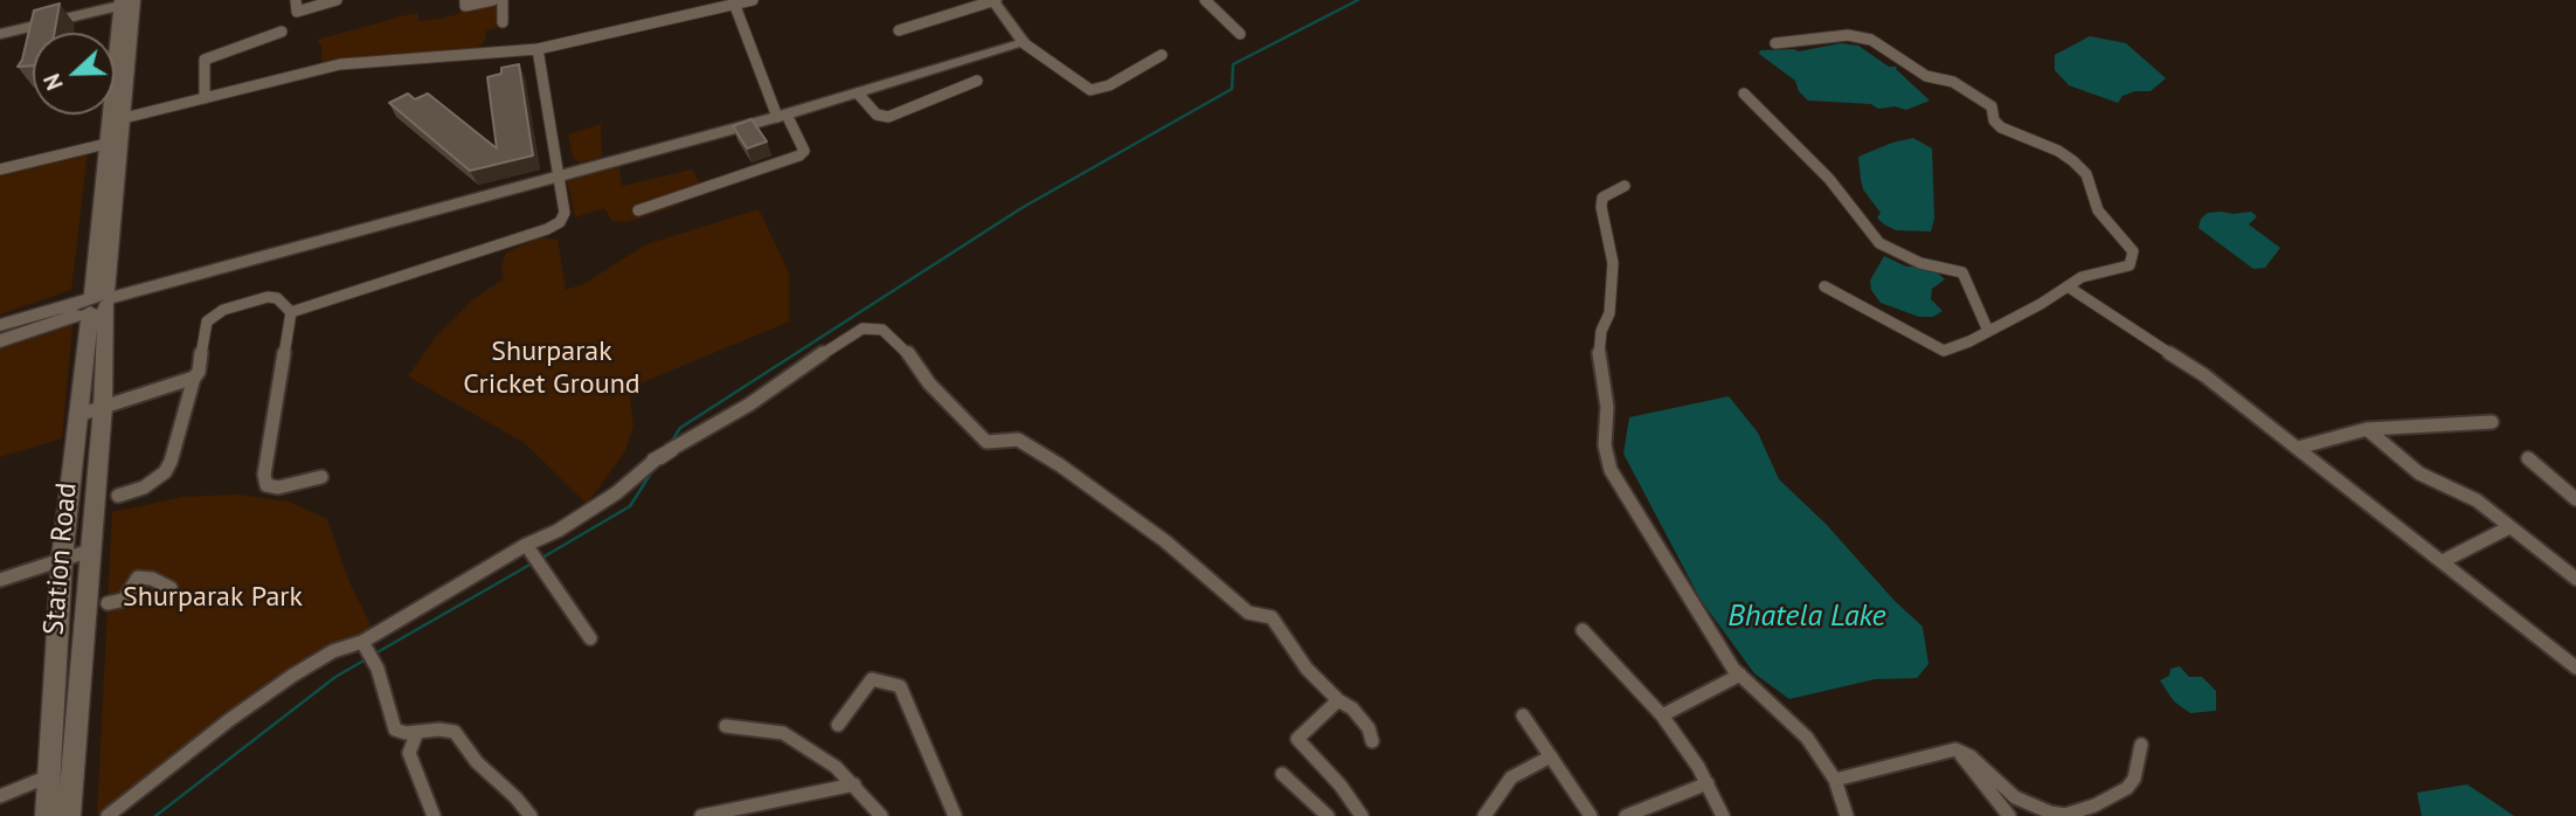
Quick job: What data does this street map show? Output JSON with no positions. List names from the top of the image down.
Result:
{
  "streets": {
    "main road": ["Station Road"]
  },
  "water": ["Bhatela Lake"],
  "parks": ["Shurparak Cricket Ground", "Shurparak Park"],
  "north": "left"
}
